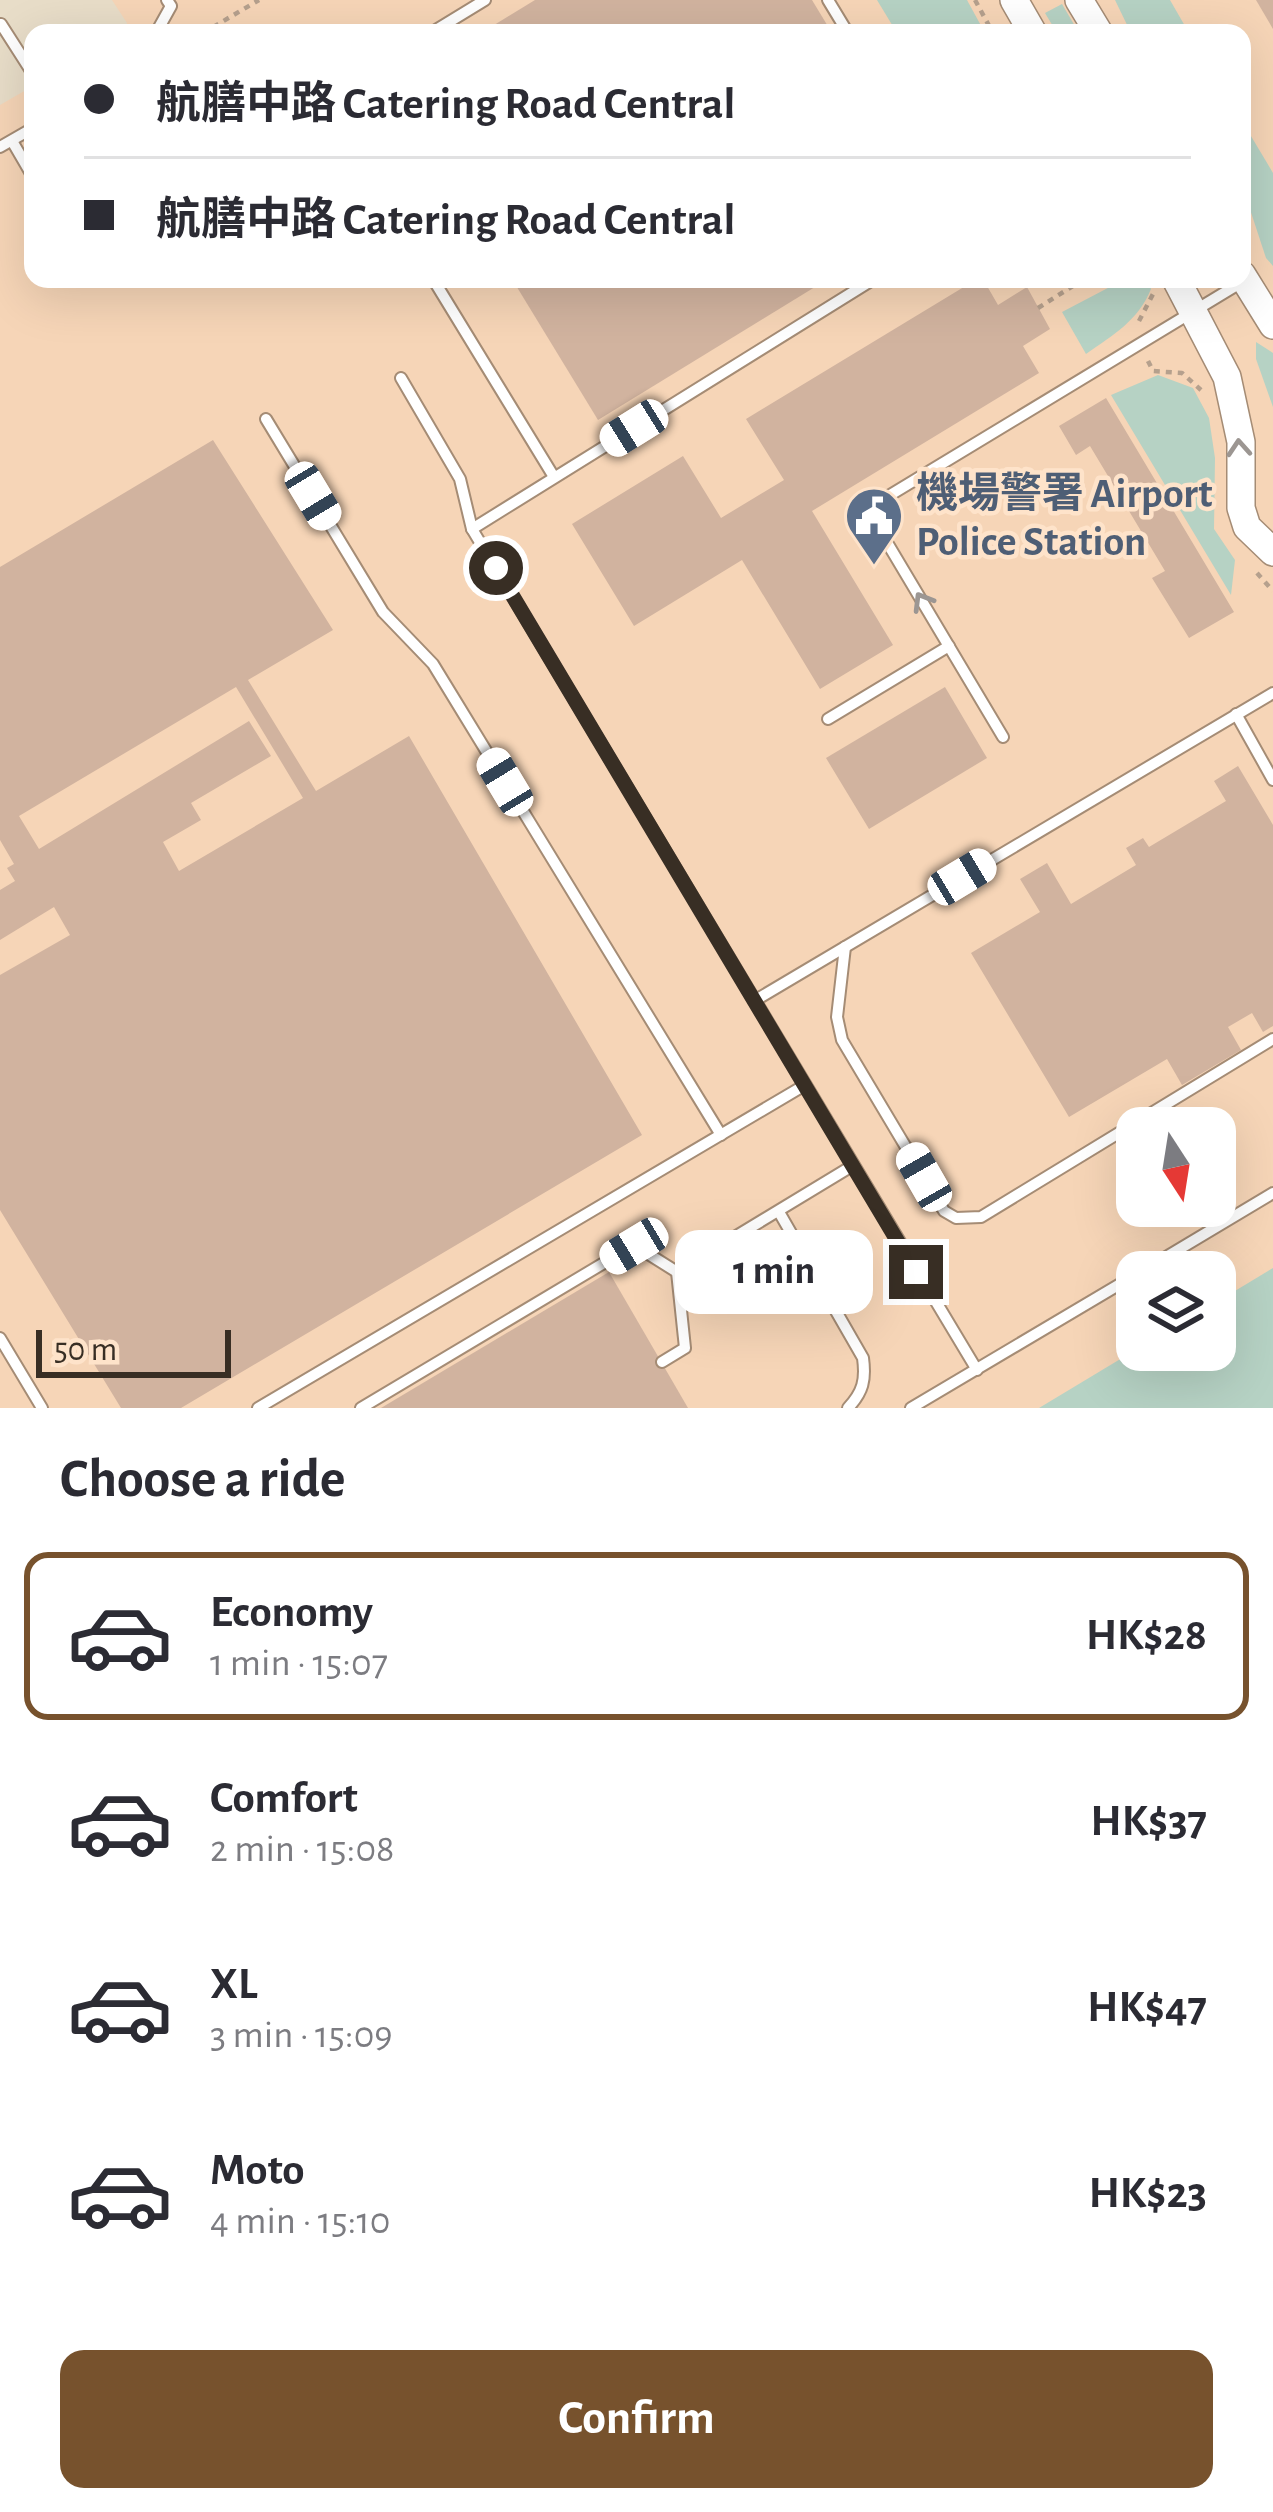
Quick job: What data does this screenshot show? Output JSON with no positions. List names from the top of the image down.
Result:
{
  "places": {
    "public building": ["機場警署 Airport Police Station"]
  },
  "scale_bar": "50 m",
  "north": "bottom",
  "page": {
    "banner": ["航膳中路 Catering Road Central", "航膳中路 Catering Road Central"],
    "bubble": "1 min",
    "scale": "50 m",
    "heading": "Choose a ride",
    "list": [
      {
        "name": "Economy",
        "note": "1 min · 15:07",
        "value": "HK$28"
      },
      {
        "name": "Comfort",
        "note": "2 min · 15:08",
        "value": "HK$37"
      },
      {
        "name": "XL",
        "note": "3 min · 15:09",
        "value": "HK$47"
      },
      {
        "name": "Moto",
        "note": "4 min · 15:10",
        "value": "HK$23"
      }
    ],
    "buttons": "Confirm"
  }
}
